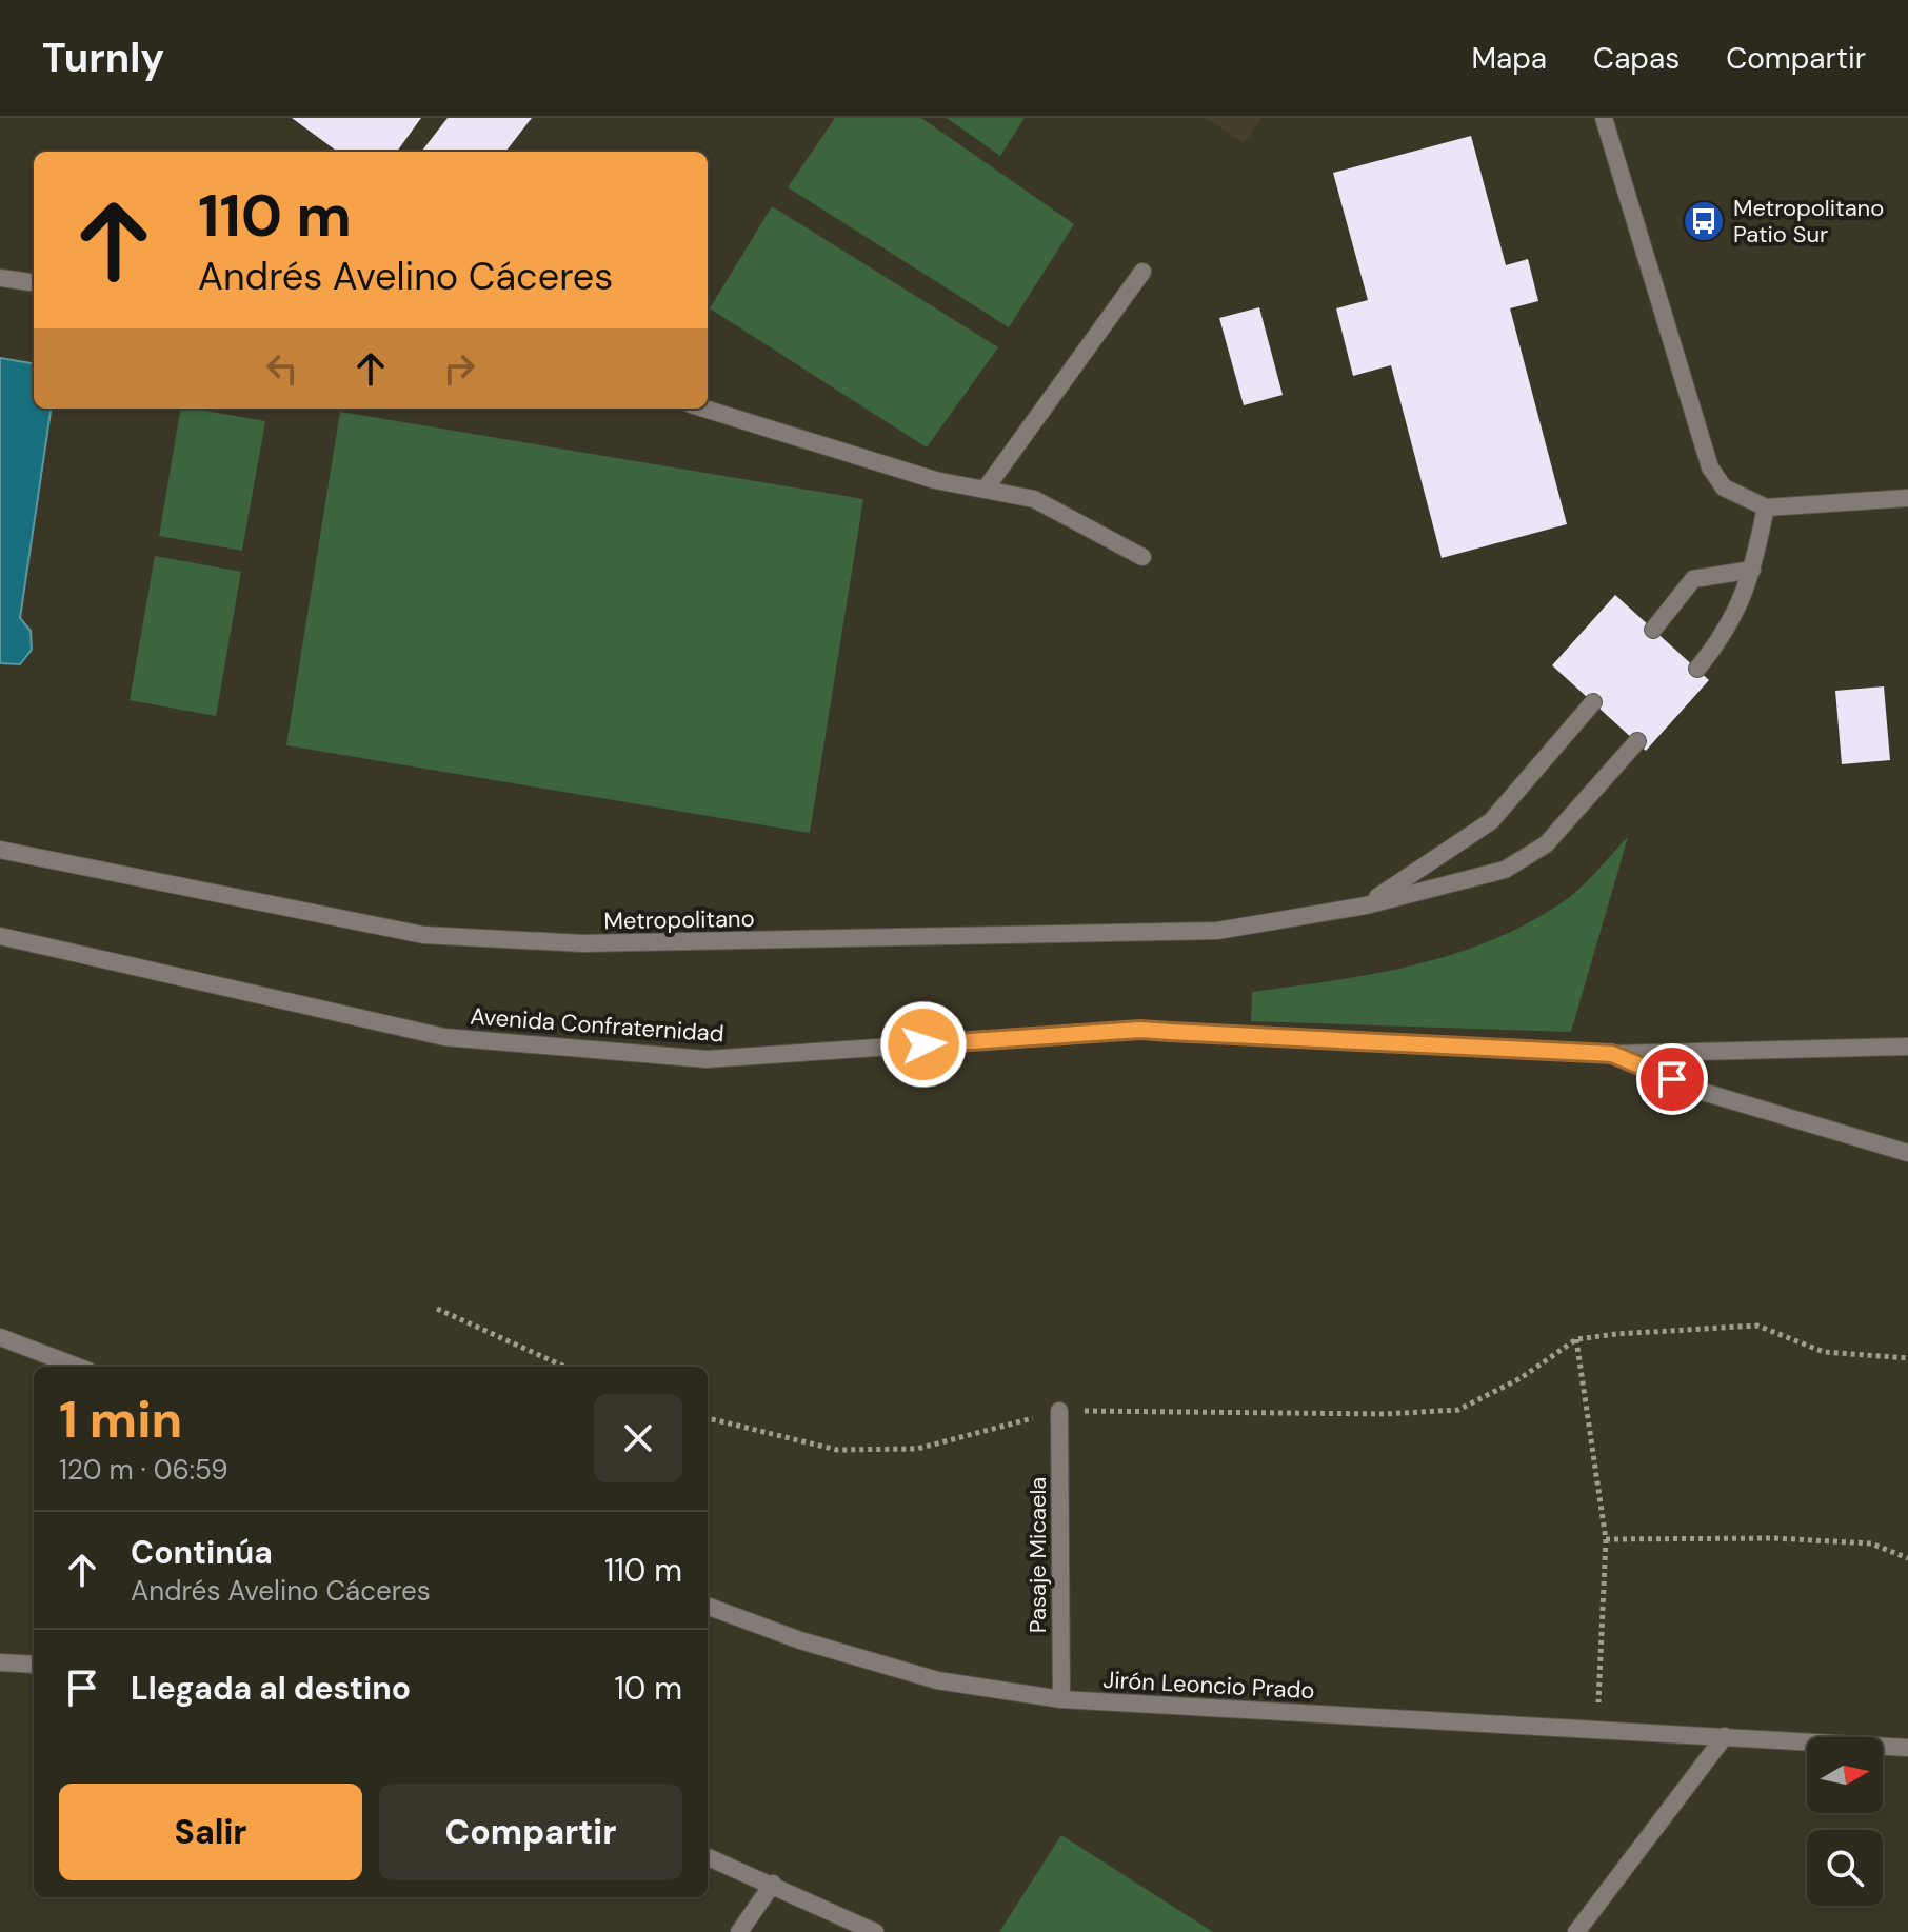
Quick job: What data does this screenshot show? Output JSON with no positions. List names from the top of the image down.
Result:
{
  "streets": {
    "street": [
      "Metropolitano",
      "Avenida Confraternidad",
      "Pasaje Micaela",
      "Jirón Leoncio Prado"
    ]
  },
  "crossings": [
    ["Pasaje Micaela", "Jirón Leoncio Prado"]
  ],
  "places": {
    "bus stop": ["Metropolitano Patio Sur"]
  },
  "north": "right",
  "page": {
    "header": "Turnly",
    "nav": ["Mapa", "Capas", "Compartir"],
    "turn": ["110 m", "Andrés Avelino Cáceres"],
    "heading": ["1 min", "120 m · 06:59"],
    "list": [
      {
        "name": "Continúa",
        "note": "Andrés Avelino Cáceres",
        "value": "110 m"
      },
      {
        "name": "Llegada al destino",
        "value": "10 m"
      }
    ],
    "buttons": ["Salir", "Compartir"]
  }
}
